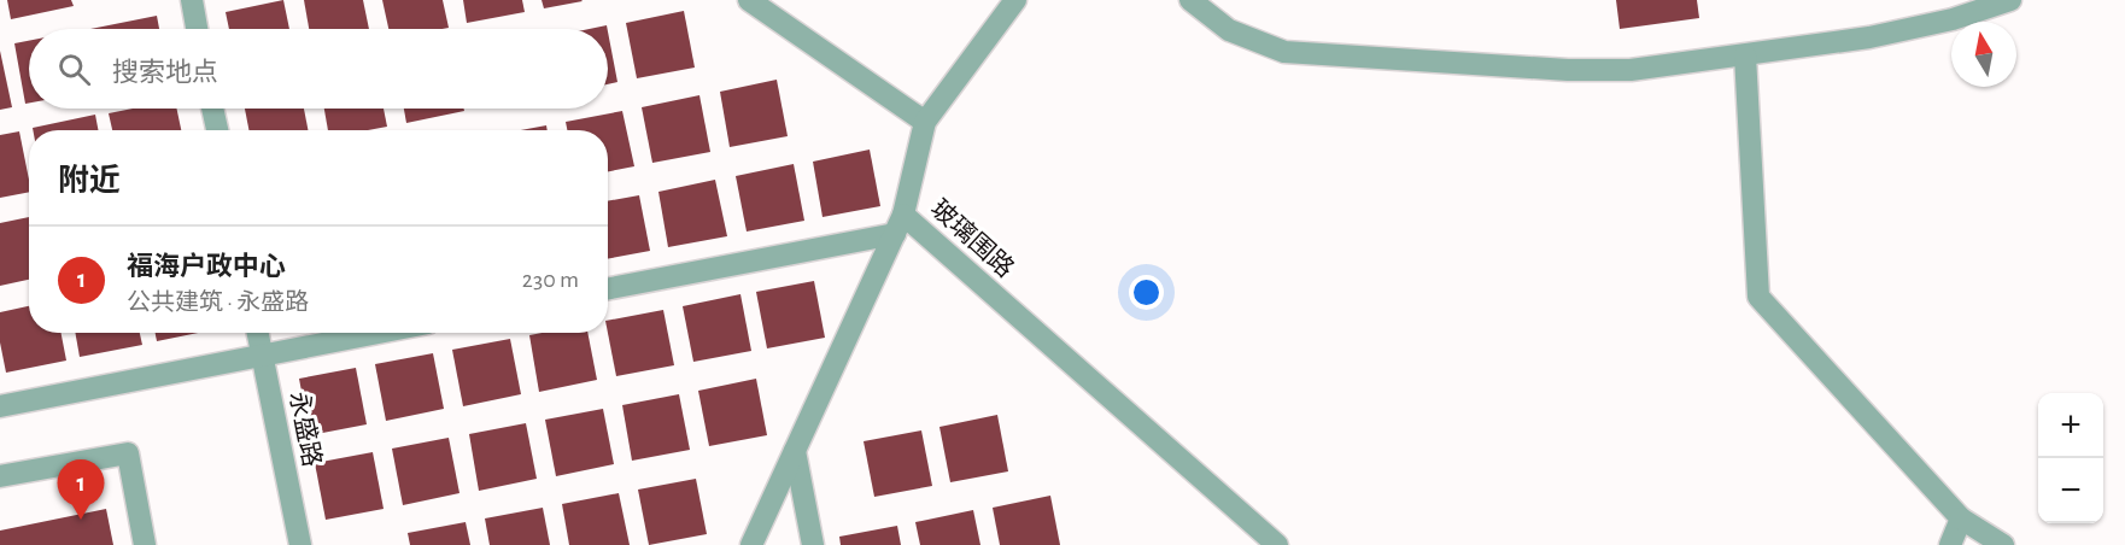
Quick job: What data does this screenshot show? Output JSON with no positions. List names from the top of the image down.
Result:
{
  "streets": {
    "street": ["玻璃围路", "永盛路"]
  },
  "north": "top",
  "page": {
    "search": "搜索地点",
    "heading": "附近",
    "list": [
      {
        "mark": "1",
        "name": "福海户政中心",
        "note": "公共建筑 · 永盛路",
        "value": "230 m"
      }
    ],
    "map_buttons": ["+", "−"],
    "pins": "1"
  }
}
